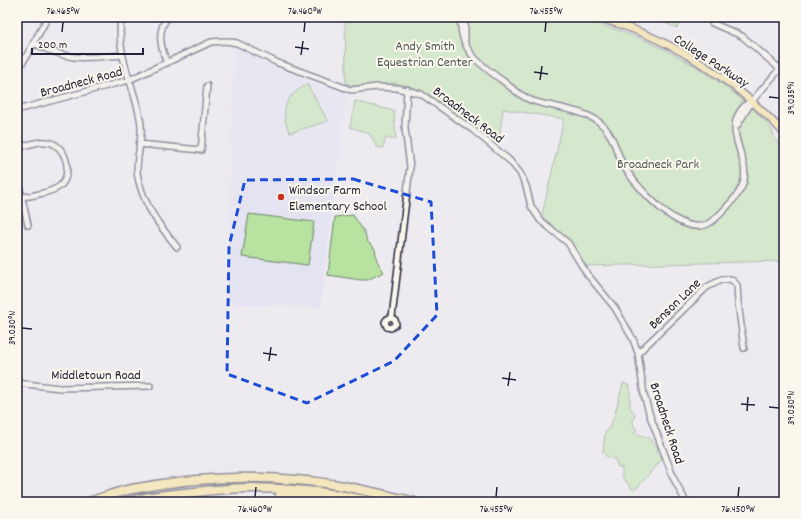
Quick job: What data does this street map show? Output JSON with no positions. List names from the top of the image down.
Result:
{
  "streets": {
    "main road": ["College Parkway"],
    "street": ["Broadneck Road", "Benson Lane", "Middletown Road"]
  },
  "crossings": [
    ["Broadneck Road", "Benson Lane"]
  ],
  "parks": ["Andy Smith Equestrian Center", "Broadneck Park"],
  "places": ["Windsor Farm Elementary School"],
  "scale_bar": "200 m",
  "coordinates": [
    "76.465°W",
    "76.460°W",
    "76.455°W",
    "39.035°N",
    "39.030°N",
    "76.450°W"
  ]
}
